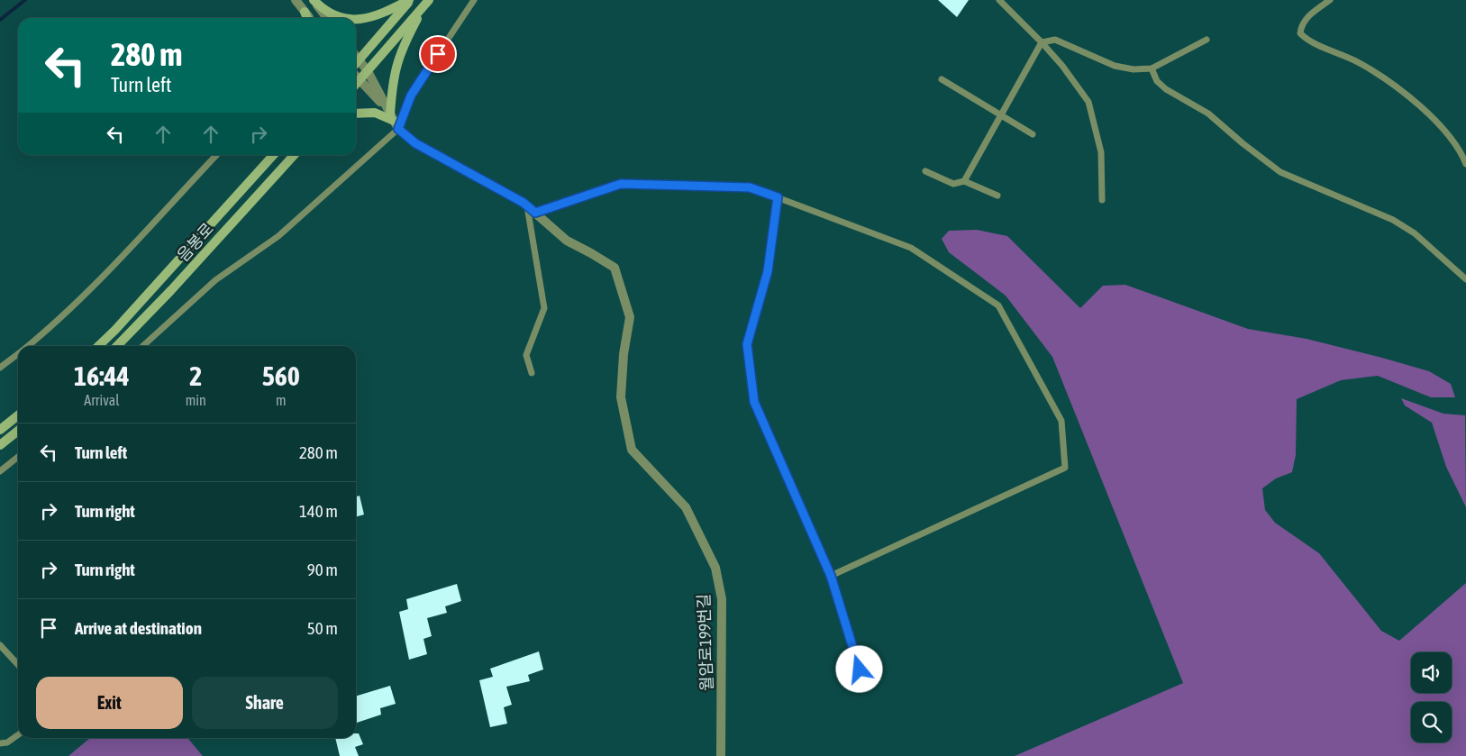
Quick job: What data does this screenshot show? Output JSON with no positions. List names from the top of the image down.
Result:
{
  "streets": {
    "main road": ["음봉로"],
    "street": ["월암로199번길"]
  },
  "page": {
    "turn": ["280 m", "Turn left"],
    "eta": [
      "16:44",
      "Arrival",
      "2",
      "min",
      "560",
      "m"
    ],
    "list": [
      {
        "name": "Turn left",
        "value": "280 m"
      },
      {
        "name": "Turn right",
        "value": "140 m"
      },
      {
        "name": "Turn right",
        "value": "90 m"
      },
      {
        "name": "Arrive at destination",
        "value": "50 m"
      }
    ],
    "buttons": ["Exit", "Share"]
  }
}
